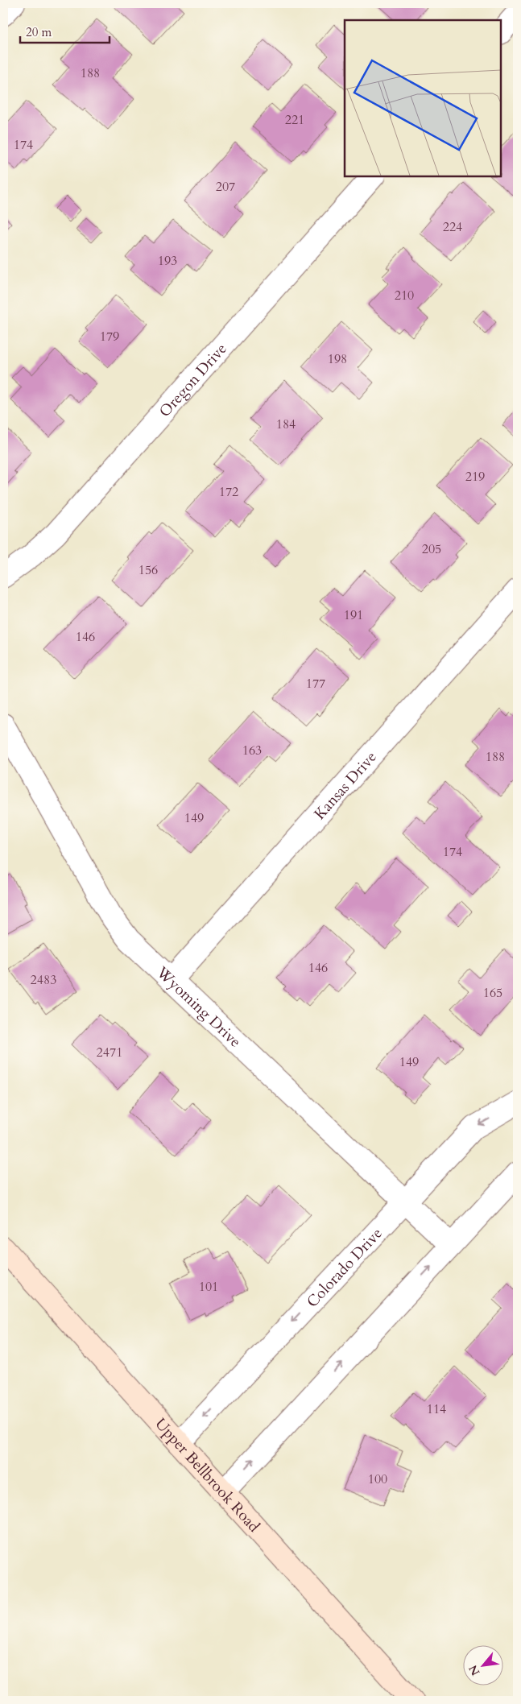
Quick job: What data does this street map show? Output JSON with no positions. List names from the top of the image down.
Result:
{
  "streets": {
    "main road": ["Upper Bellbrook Road"],
    "street": [
      "Oregon Drive",
      "Kansas Drive",
      "Wyoming Drive",
      "Colorado Drive"
    ]
  },
  "crossings": [
    ["Kansas Drive", "Wyoming Drive"],
    ["Wyoming Drive", "Colorado Drive"],
    ["Colorado Drive", "Upper Bellbrook Road"]
  ],
  "house_numbers": [
    "188",
    "221",
    "174",
    "207",
    "224",
    "193",
    "210",
    "179",
    "198",
    "184",
    "219",
    "172",
    "205",
    "156",
    "191",
    "146",
    "177",
    "163",
    "188",
    "149",
    "174",
    "146",
    "2483",
    "165",
    "2471",
    "149",
    "101",
    "114",
    "100"
  ],
  "scale_bar": "20 m",
  "north": "bottom left"
}
